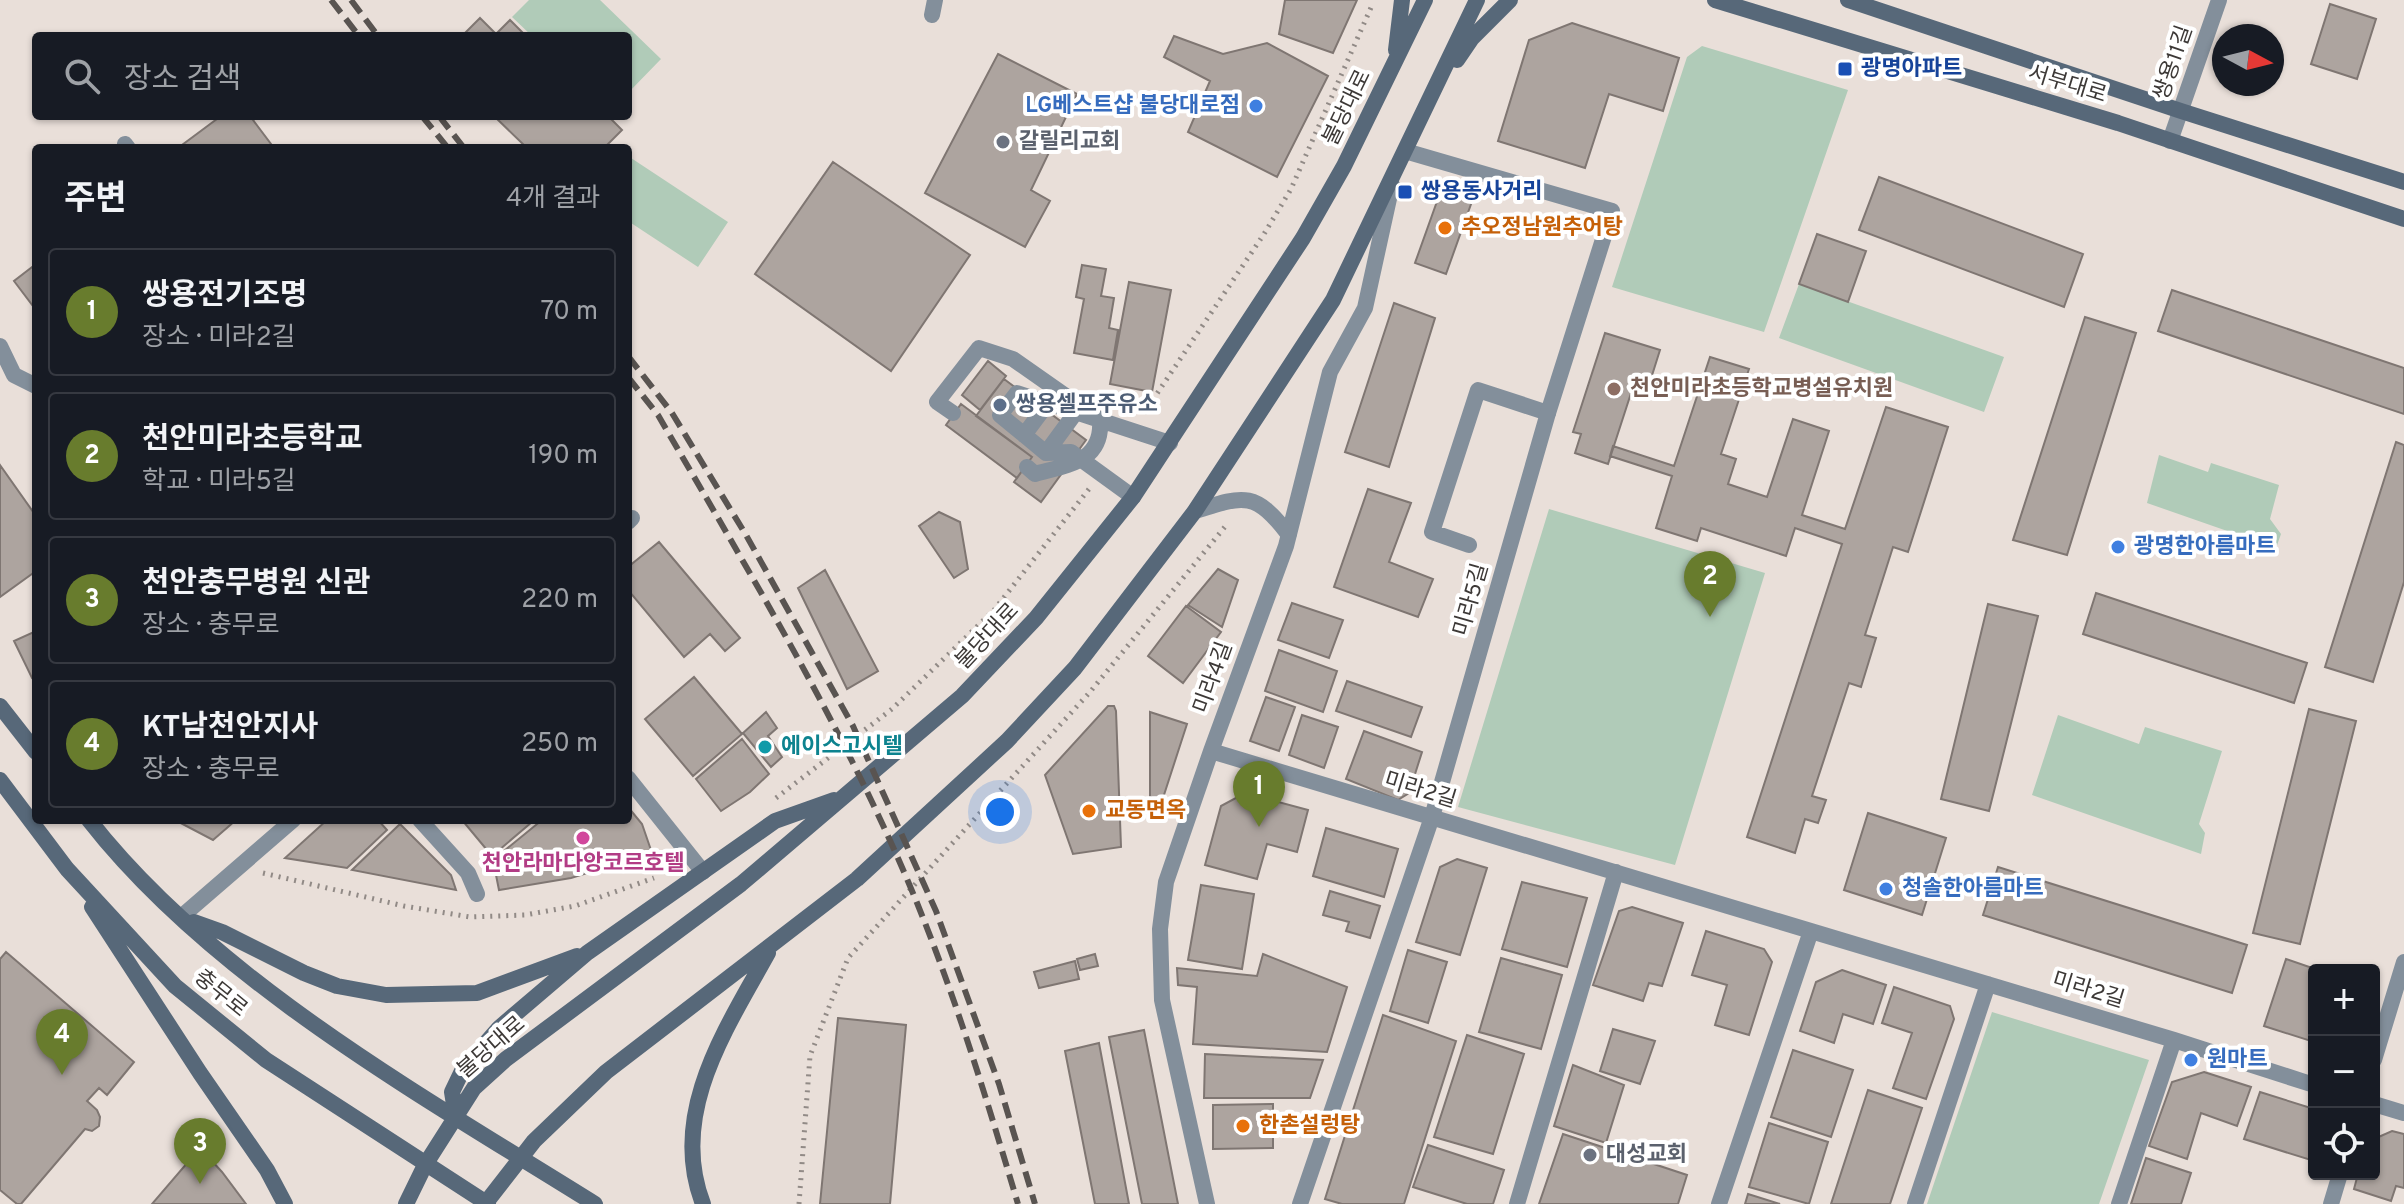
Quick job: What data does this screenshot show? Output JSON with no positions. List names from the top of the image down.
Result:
{
  "streets": {
    "main road": ["서부대로", "불당대로", "충무로"],
    "street": [
      "쌍용11길",
      "미라5길",
      "미라4길",
      "미라2길"
    ]
  },
  "crossings": [
    ["쌍용11길", "서부대로"],
    ["불당대로", "충무로"],
    ["미라5길", "미라2길"],
    ["미라4길", "미라2길"]
  ],
  "places": {
    "transit": ["광명아파트", "쌍용동사거리"],
    "other": [
      "LG베스트샵 불당대로점",
      "갈릴리교회",
      "추오정남원추어탕",
      "천안미라초등학교병설유치원",
      "쌍용셀프주유소",
      "광명한아름마트",
      "에이스고시텔",
      "교동면옥",
      "천안라마다앙코르호텔",
      "청솔한아름마트",
      "원마트",
      "한촌설렁탕",
      "대성교회"
    ]
  },
  "north": "right",
  "page": {
    "search": "장소 검색",
    "heading": ["주변", "4개 결과"],
    "list": [
      {
        "mark": "1",
        "name": "쌍용전기조명",
        "note": "장소 · 미라2길",
        "value": "70 m"
      },
      {
        "mark": "2",
        "name": "천안미라초등학교",
        "note": "학교 · 미라5길",
        "value": "190 m"
      },
      {
        "mark": "3",
        "name": "천안충무병원 신관",
        "note": "장소 · 충무로",
        "value": "220 m"
      },
      {
        "mark": "4",
        "name": "KT남천안지사",
        "note": "장소 · 충무로",
        "value": "250 m"
      }
    ],
    "pins": [
      "2",
      "1",
      "4",
      "3"
    ],
    "map_buttons": ["+", "−"]
  }
}
